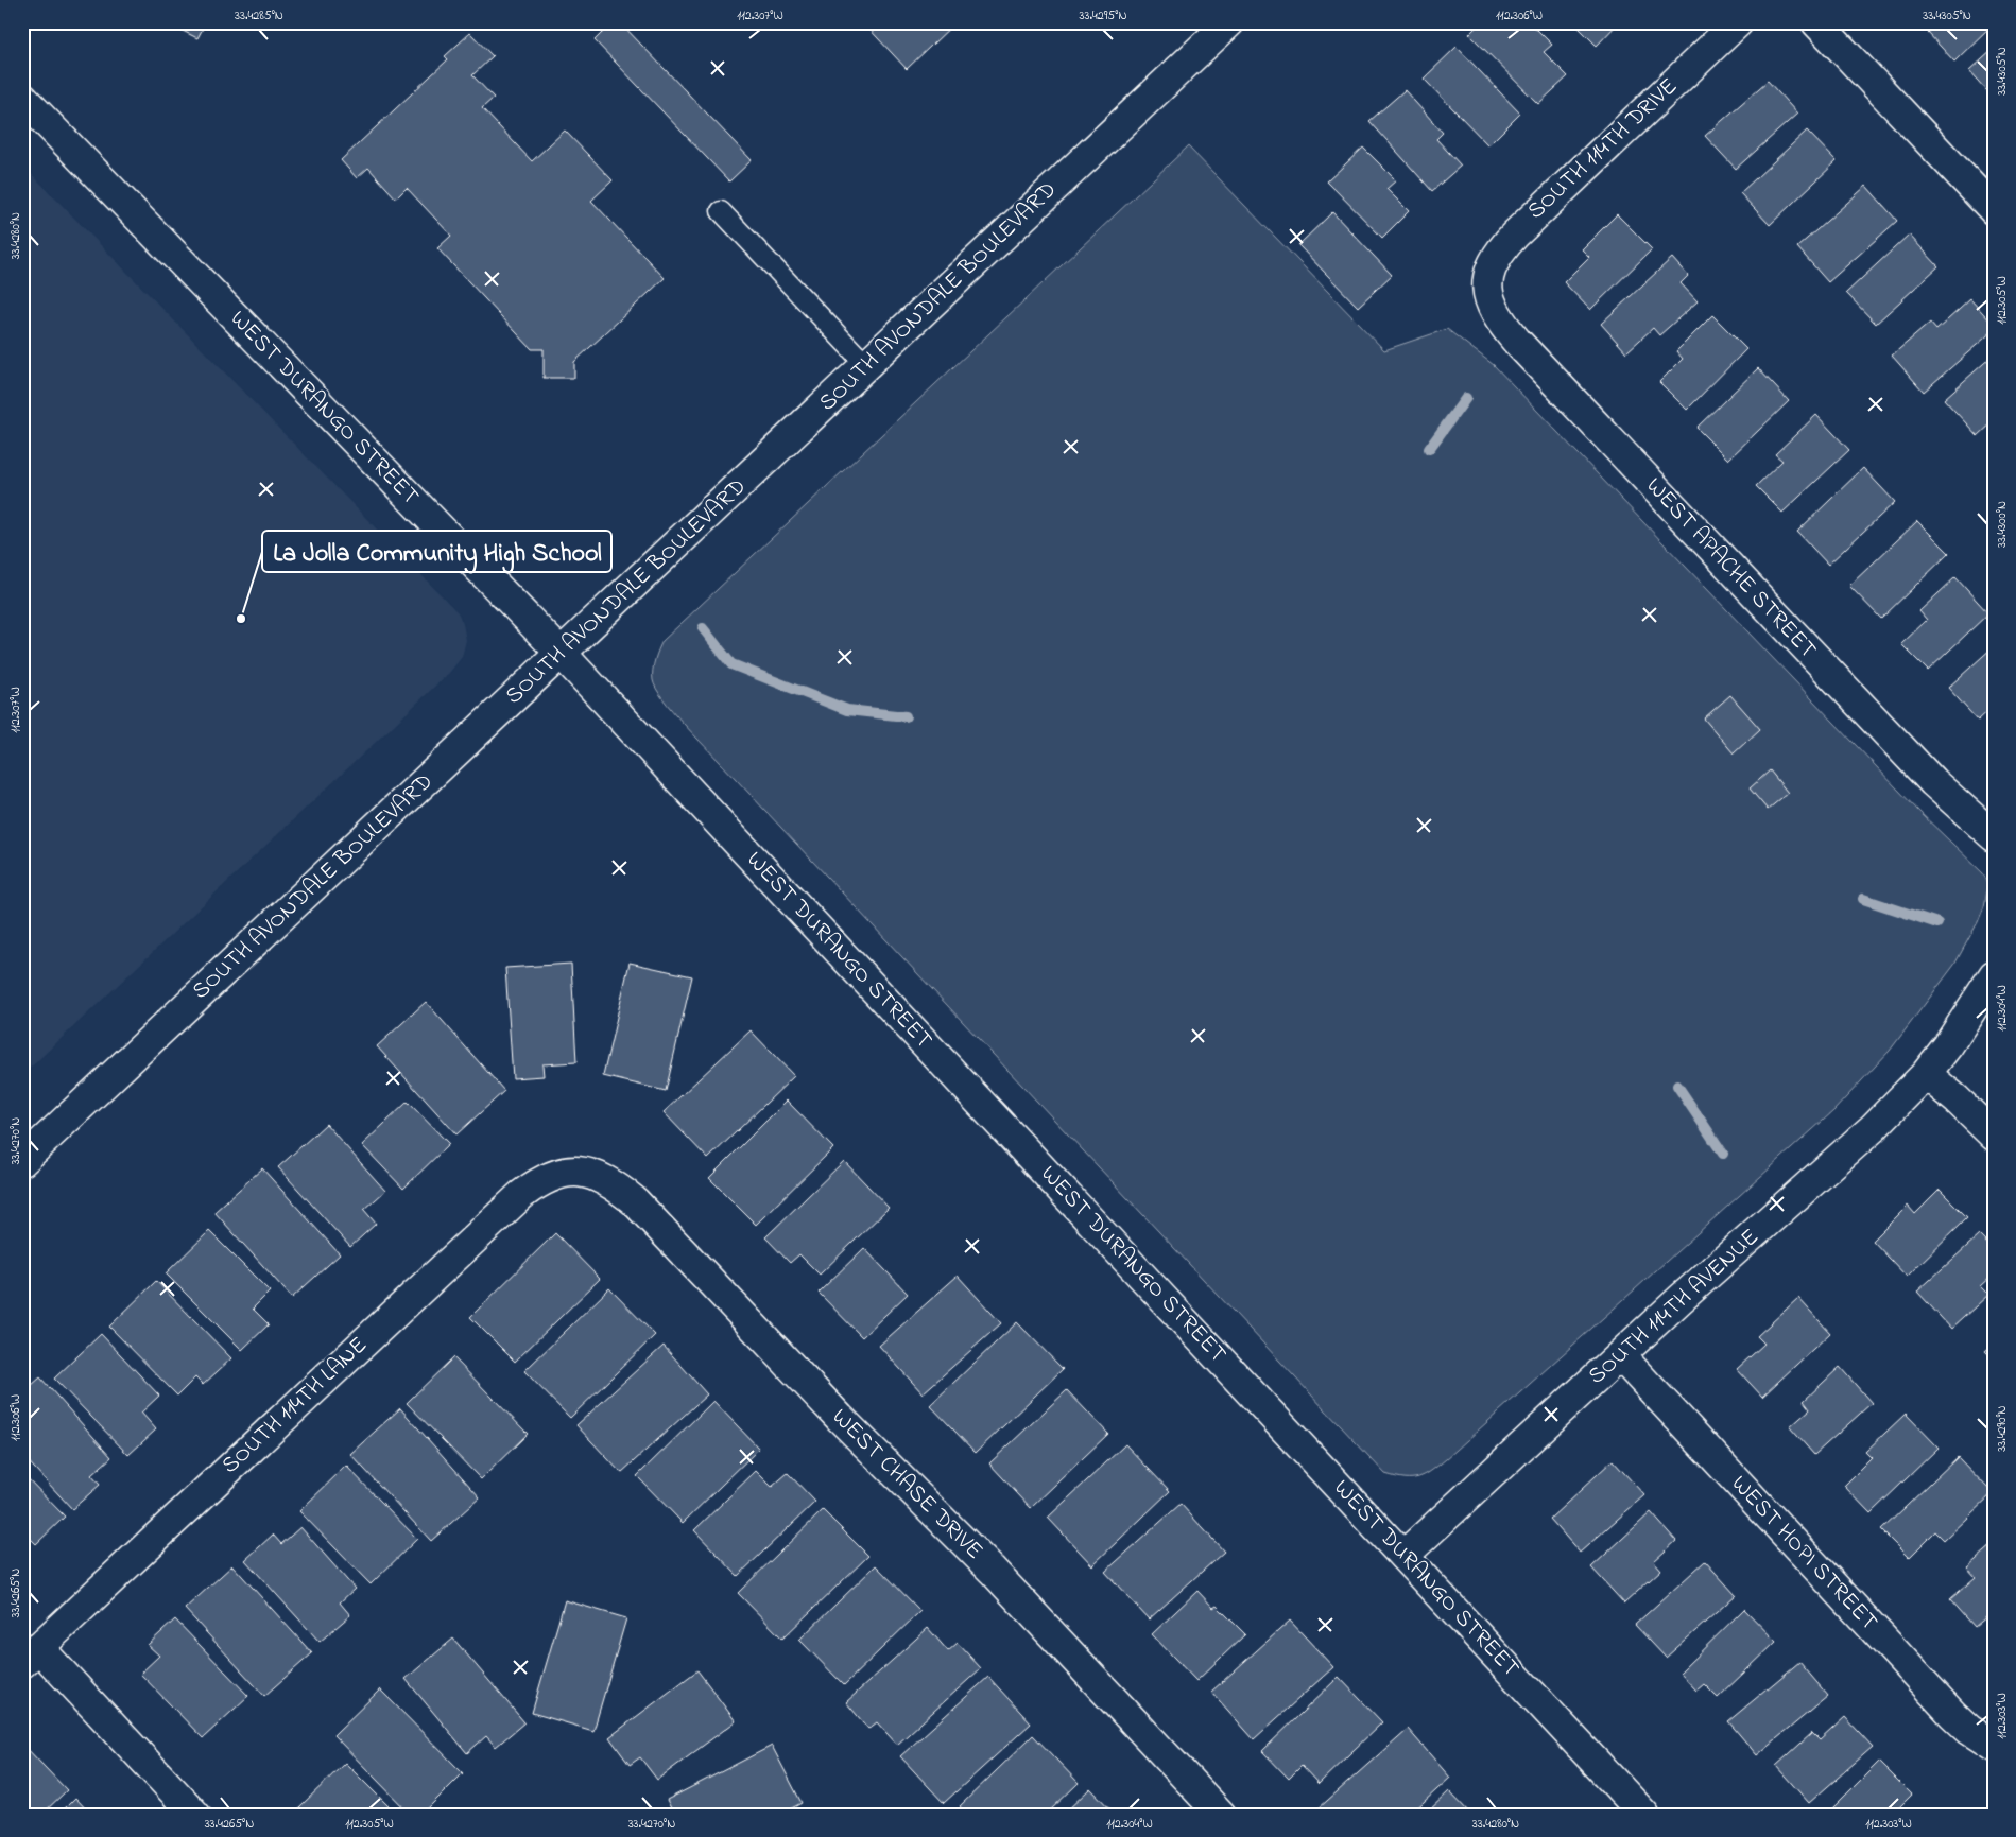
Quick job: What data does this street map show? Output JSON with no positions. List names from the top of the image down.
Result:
{
  "streets": {
    "street": [
      "SOUTH 114TH DRIVE",
      "SOUTH AVONDALE BOULEVARD",
      "WEST DURANGO STREET",
      "WEST APACHE STREET",
      "SOUTH 114TH AVENUE",
      "SOUTH 114TH LANE",
      "WEST CHASE DRIVE",
      "WEST HOPI STREET"
    ]
  },
  "crossings": [
    ["SOUTH 114TH DRIVE", "WEST APACHE STREET"],
    ["SOUTH AVONDALE BOULEVARD", "WEST DURANGO STREET"],
    ["WEST DURANGO STREET", "SOUTH 114TH AVENUE"],
    ["SOUTH 114TH AVENUE", "WEST HOPI STREET"],
    ["SOUTH 114TH LANE", "WEST CHASE DRIVE"]
  ],
  "places": ["La Jolla Community High School"],
  "coordinates": [
    "33.4285°N",
    "112.307°W",
    "33.4295°N",
    "112.306°W",
    "33.4305°N",
    "33.4280°N",
    "112.305°W",
    "33.4300°N",
    "112.304°W",
    "33.4270°N",
    "33.4290°N",
    "33.4265°N",
    "112.303°W"
  ]
}
